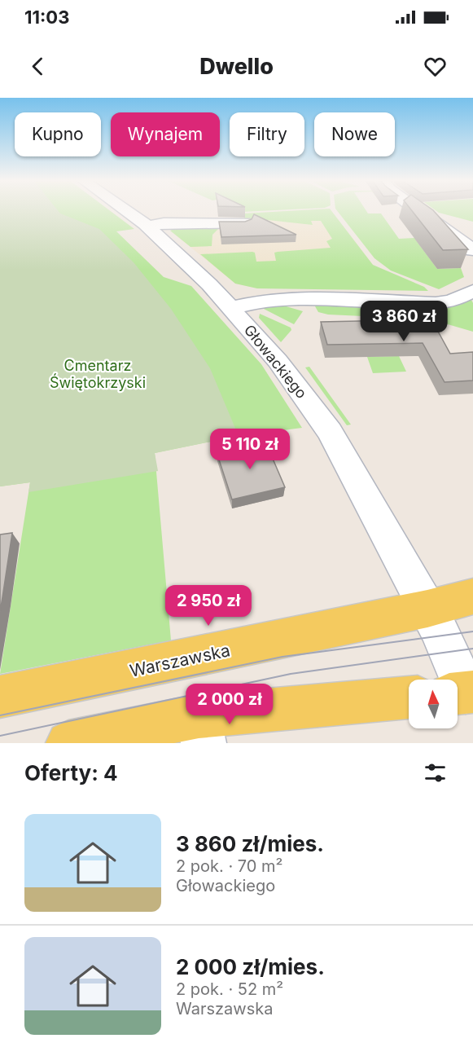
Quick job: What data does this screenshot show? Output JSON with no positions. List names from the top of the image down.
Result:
{
  "streets": {
    "main road": ["Warszawska"],
    "street": ["Głowackiego"]
  },
  "crossings": [
    ["Głowackiego", "Warszawska"]
  ],
  "parks": ["Cmentarz Świętokrzyski"],
  "north": "top",
  "page": {
    "status": "11:03",
    "header": "Dwello",
    "chip": [
      "Kupno",
      "Wynajem",
      "Filtry",
      "Nowe"
    ],
    "price": [
      "3 860 zł",
      "5 110 zł",
      "2 950 zł",
      "2 000 zł"
    ],
    "heading": "Oferty: 4",
    "list": [
      {
        "name": "3 860 zł/mies.",
        "note": "2 pok. · 70 m² · Głowackiego"
      },
      {
        "name": "2 000 zł/mies.",
        "note": "2 pok. · 52 m² · Warszawska"
      }
    ]
  }
}
